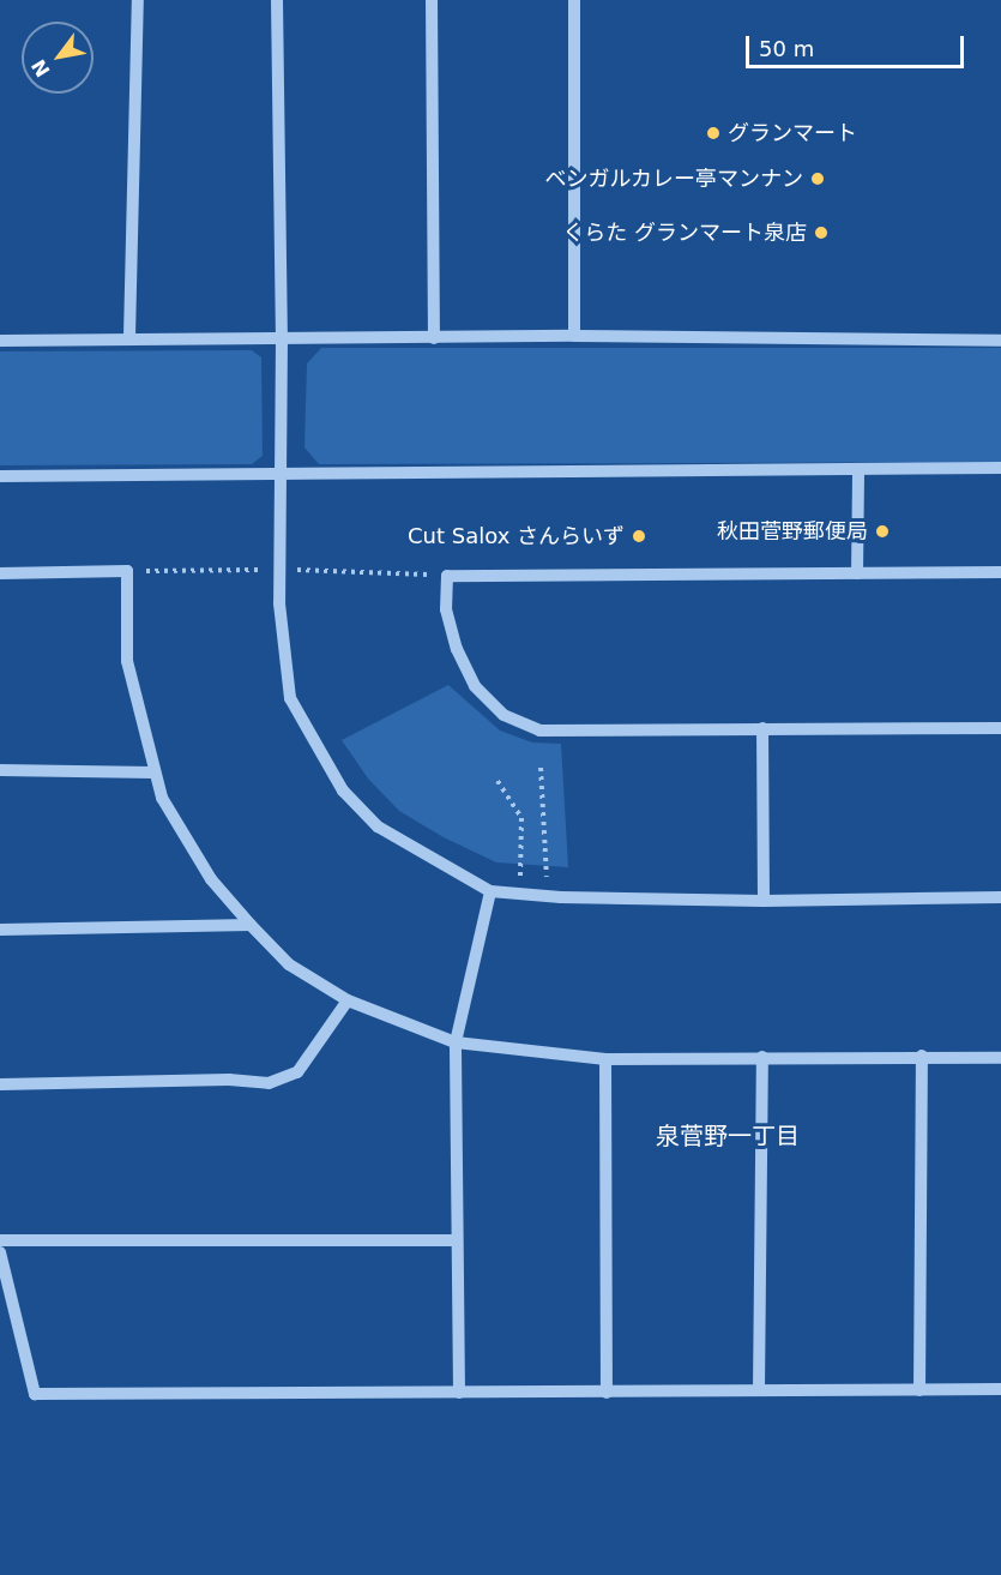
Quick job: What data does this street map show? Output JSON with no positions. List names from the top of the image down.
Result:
{
  "districts": ["泉菅野一丁目"],
  "places": [
    "グランマート",
    "ベンガルカレー亭マンナン",
    "くらた グランマート泉店",
    "秋田菅野郵便局",
    "Cut Salox さんらいず"
  ],
  "scale_bar": "50 m",
  "north": "bottom left"
}
